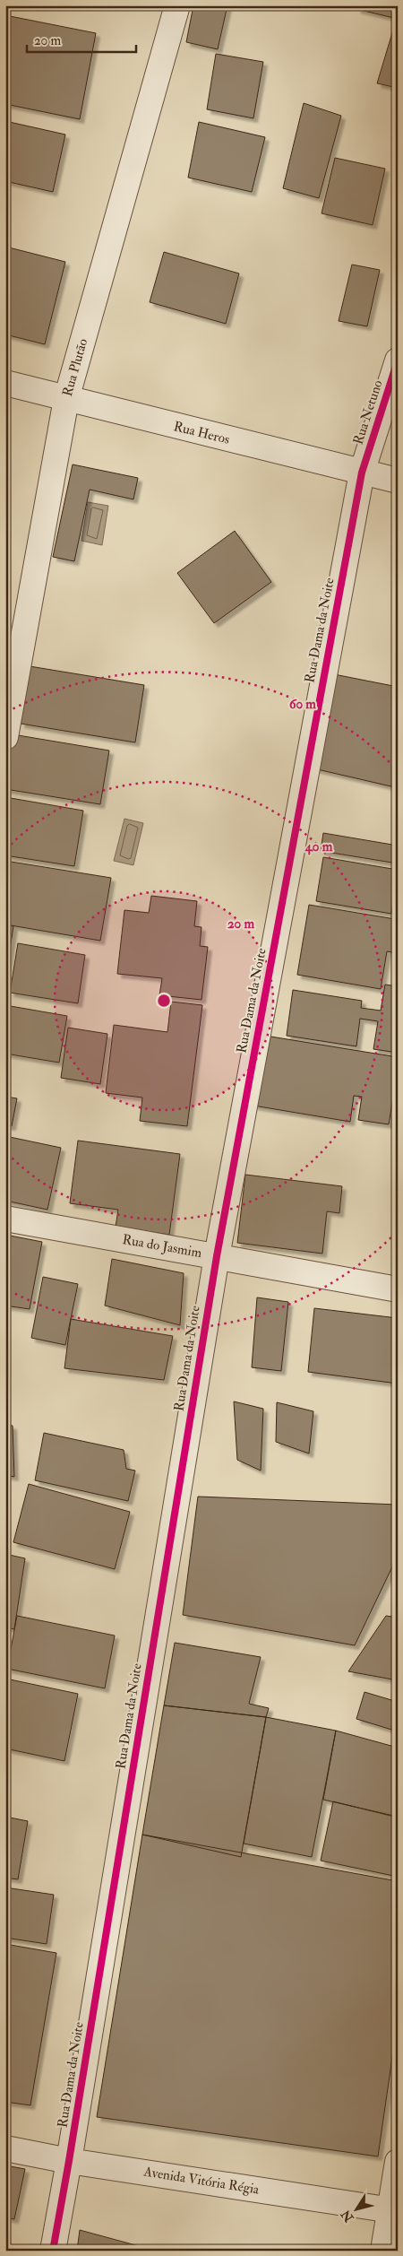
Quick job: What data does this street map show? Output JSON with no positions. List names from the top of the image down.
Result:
{
  "streets": {
    "street": [
      "Rua Plutão",
      "Rua Netuno",
      "Rua Heros",
      "Rua Dama da Noite",
      "Rua do Jasmim",
      "Avenida Vitória Régia"
    ]
  },
  "crossings": [
    ["Rua Plutão", "Rua Heros"],
    ["Rua Netuno", "Rua Heros"],
    ["Rua Netuno", "Rua Dama da Noite"],
    ["Rua Heros", "Rua Dama da Noite"],
    ["Rua Dama da Noite", "Rua do Jasmim"],
    ["Rua Dama da Noite", "Avenida Vitória Régia"]
  ],
  "scale_bar": "20 m",
  "north": "bottom left",
  "rings": ["60 m", "40 m", "20 m"]
}
